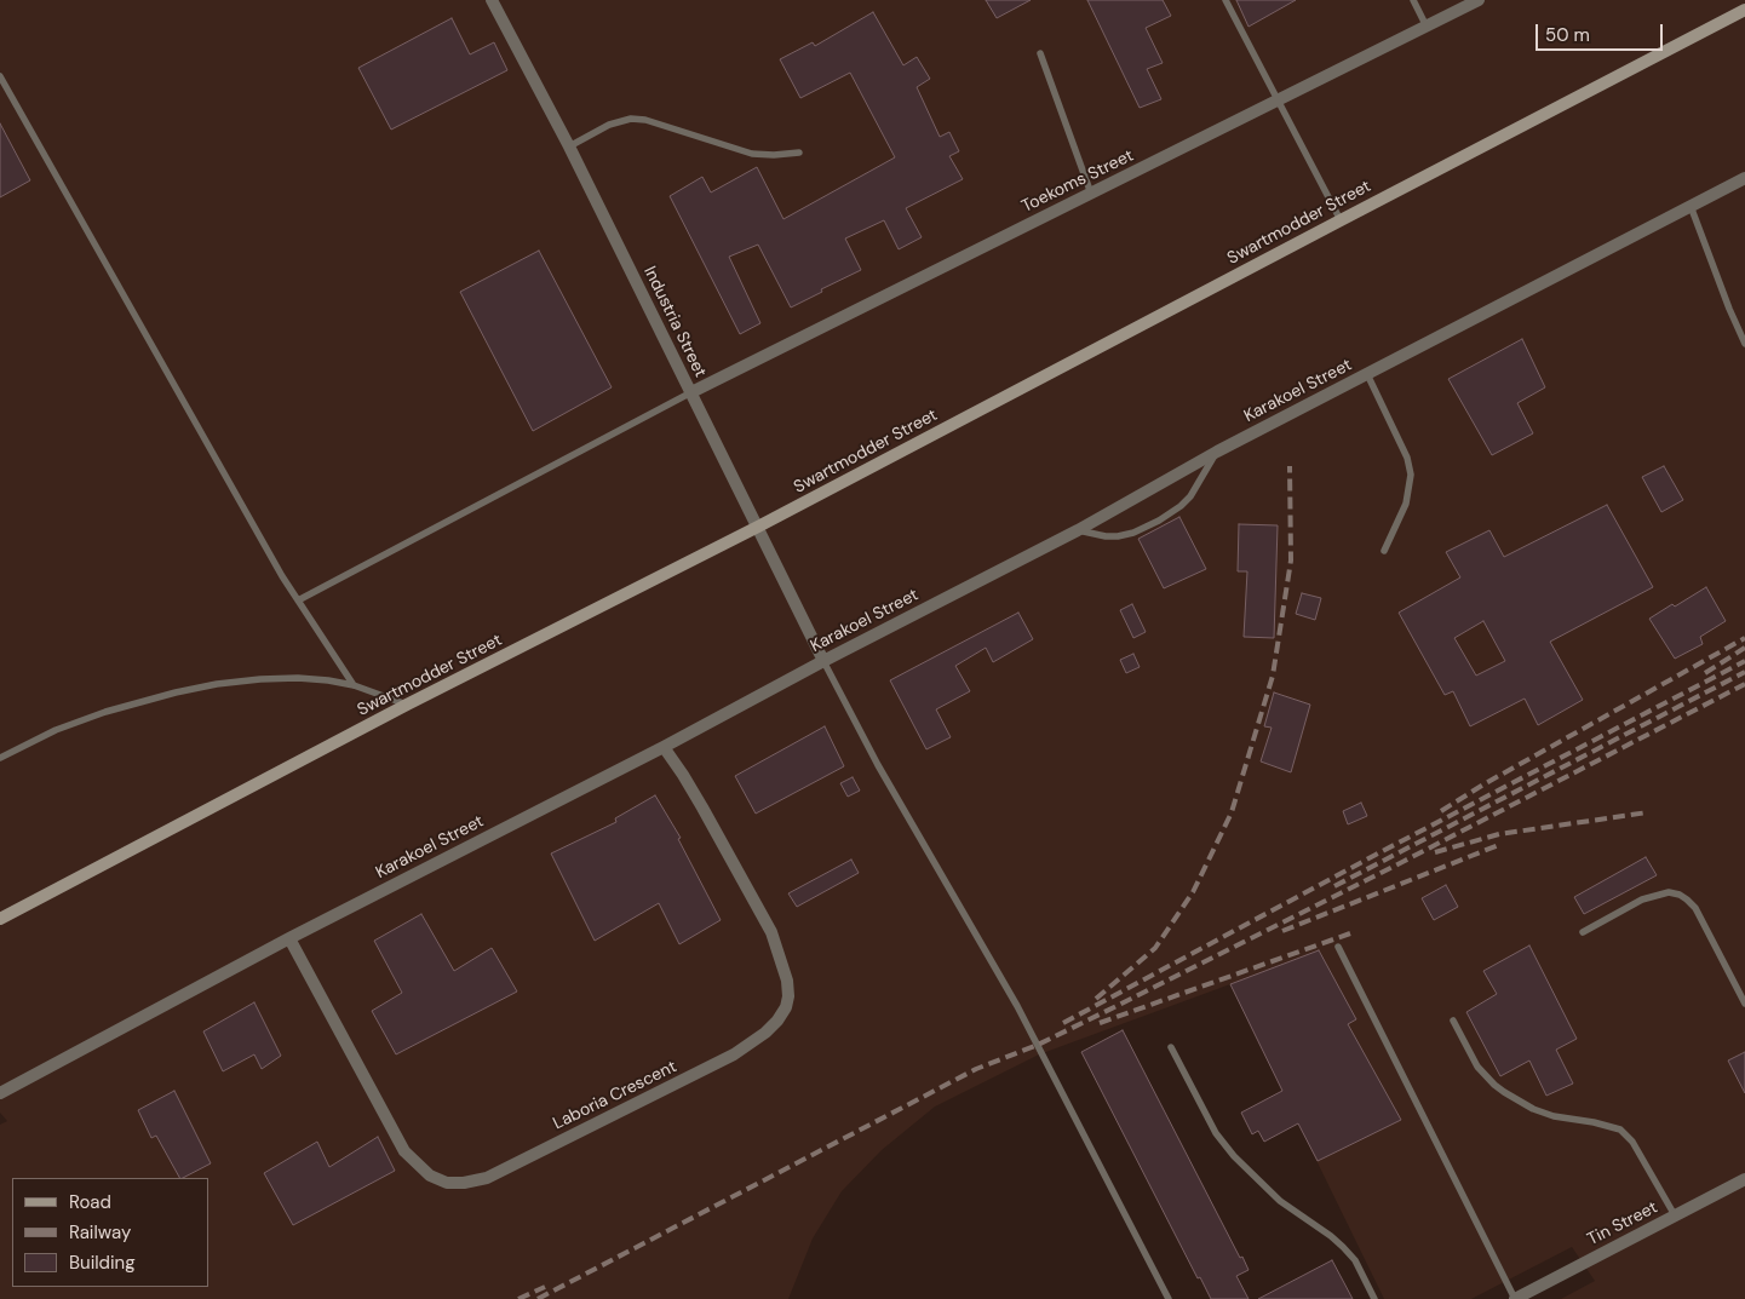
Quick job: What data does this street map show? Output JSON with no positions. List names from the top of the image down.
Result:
{
  "streets": {
    "main road": ["Swartmodder Street"],
    "street": [
      "Toekoms Street",
      "Industria Street",
      "Karakoel Street",
      "Laboria Crescent",
      "Tin Street"
    ]
  },
  "crossings": [
    ["Toekoms Street", "Industria Street"],
    ["Swartmodder Street", "Industria Street"],
    ["Industria Street", "Karakoel Street"],
    ["Karakoel Street", "Laboria Crescent"]
  ],
  "legend": ["Road", "Railway", "Building"],
  "scale_bar": "50 m"
}
